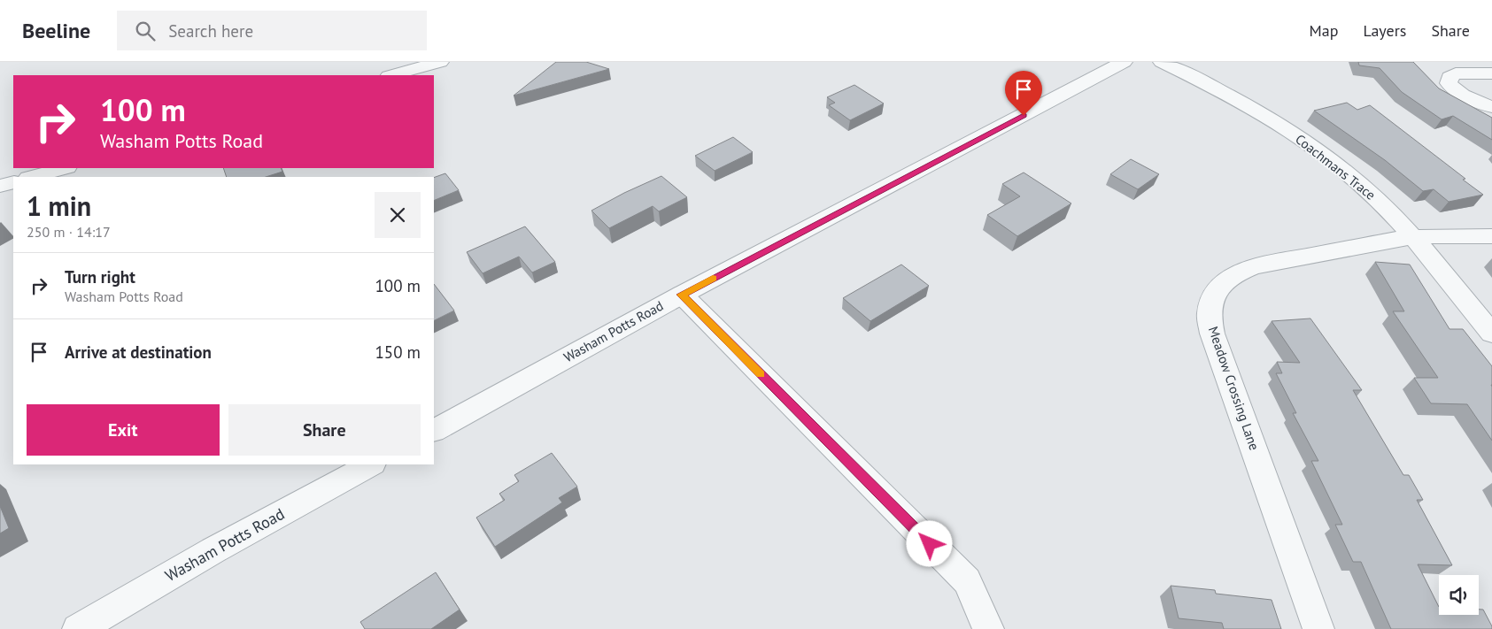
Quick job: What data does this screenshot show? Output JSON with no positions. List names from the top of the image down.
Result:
{
  "streets": {
    "street": ["Coachmans Trace", "Washam Potts Road", "Meadow Crossing Lane"]
  },
  "crossings": [
    ["Coachmans Trace", "Meadow Crossing Lane"]
  ],
  "page": {
    "header": "Beeline",
    "search": "Search here",
    "nav": ["Map", "Layers", "Share"],
    "turn": ["100 m", "Washam Potts Road"],
    "heading": ["1 min", "250 m · 14:17"],
    "list": [
      {
        "name": "Turn right",
        "note": "Washam Potts Road",
        "value": "100 m"
      },
      {
        "name": "Arrive at destination",
        "value": "150 m"
      }
    ],
    "buttons": ["Exit", "Share"]
  }
}
